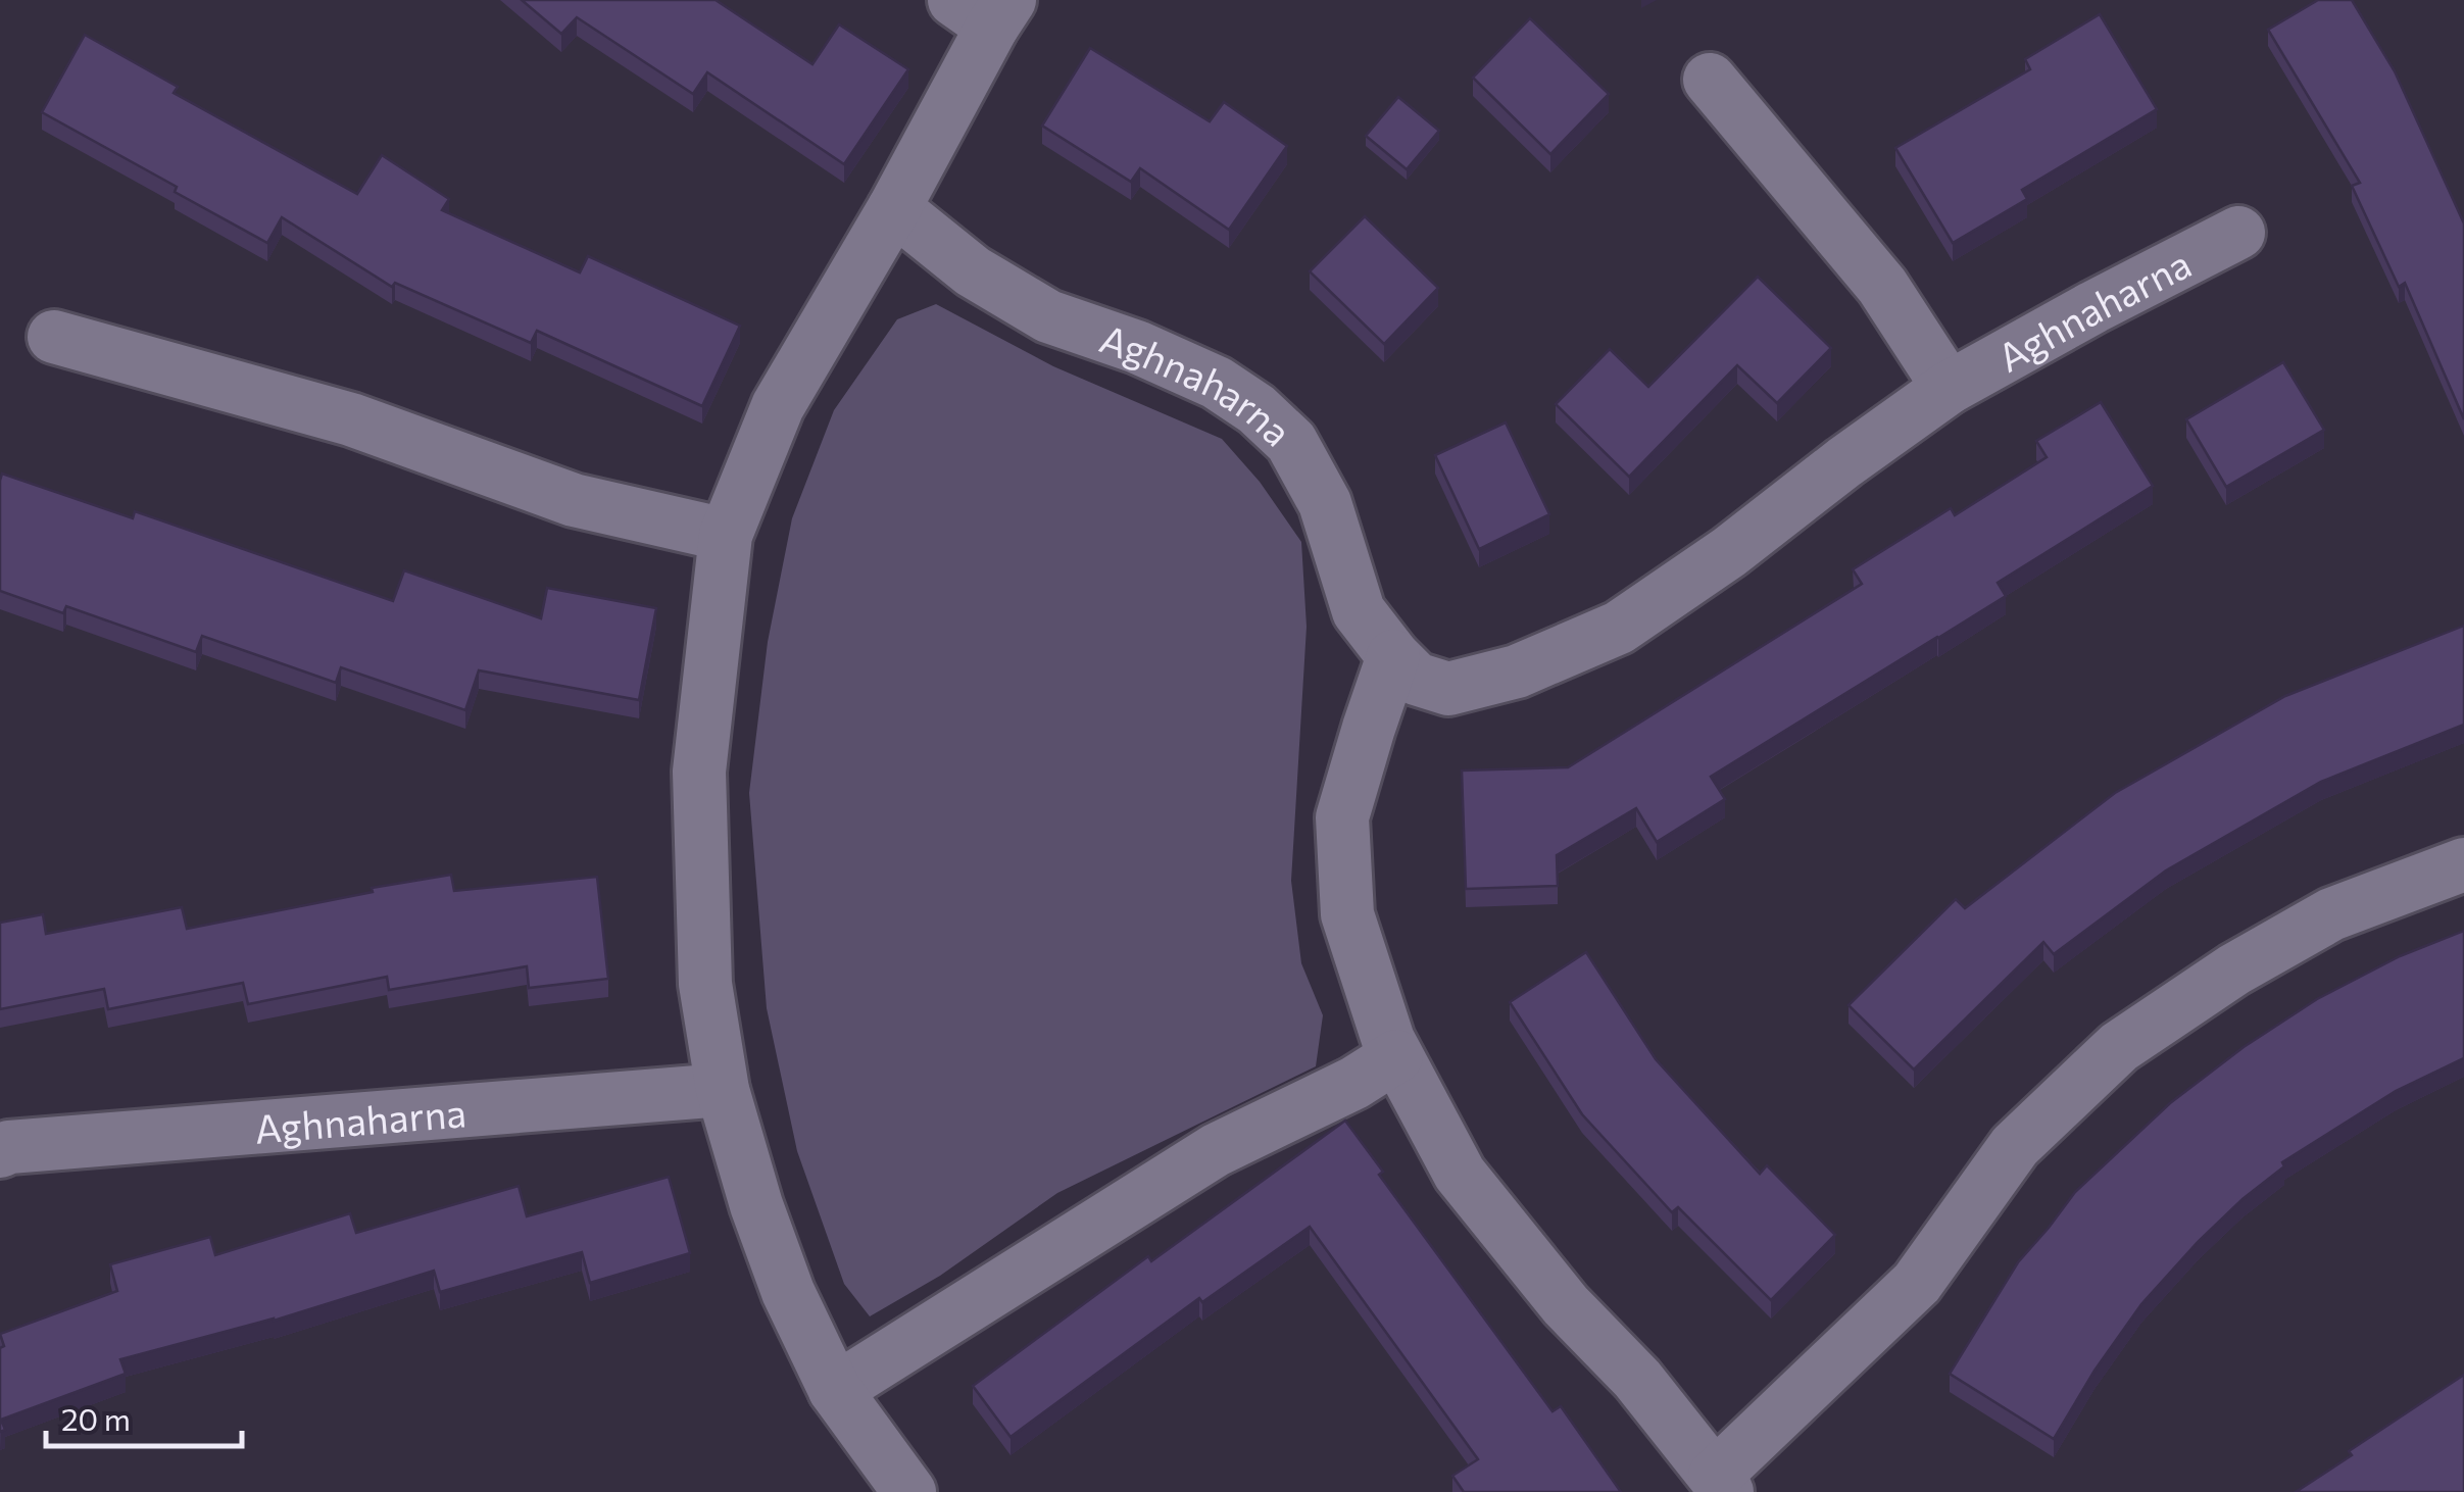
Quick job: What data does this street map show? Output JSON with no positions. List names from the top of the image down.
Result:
{
  "streets": {
    "street": ["Aghnaharna"]
  },
  "scale_bar": "20 m"
}
